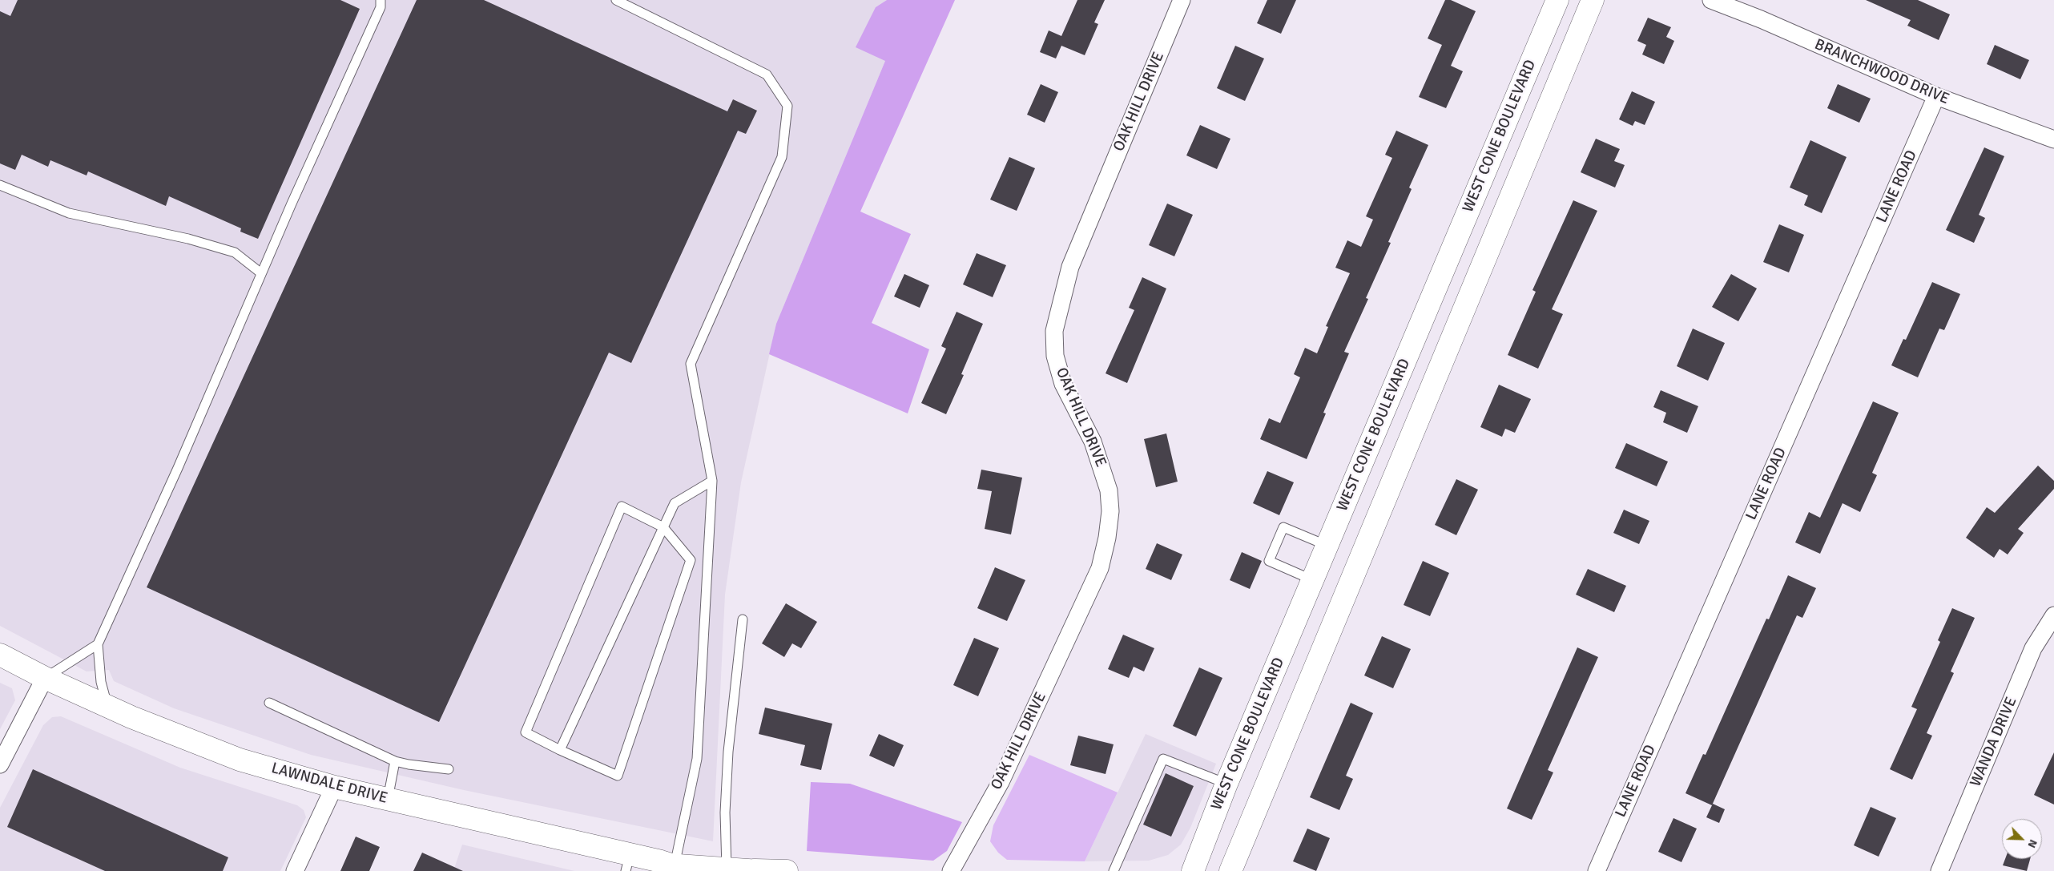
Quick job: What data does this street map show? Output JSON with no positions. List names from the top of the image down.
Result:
{
  "streets": {
    "main road": ["WEST CONE BOULEVARD", "LAWNDALE DRIVE"],
    "street": [
      "BRANCHWOOD DRIVE",
      "OAK HILL DRIVE",
      "LANE ROAD",
      "WANDA DRIVE"
    ]
  },
  "crossings": [
    ["BRANCHWOOD DRIVE", "LANE ROAD"]
  ],
  "north": "bottom right"
}
